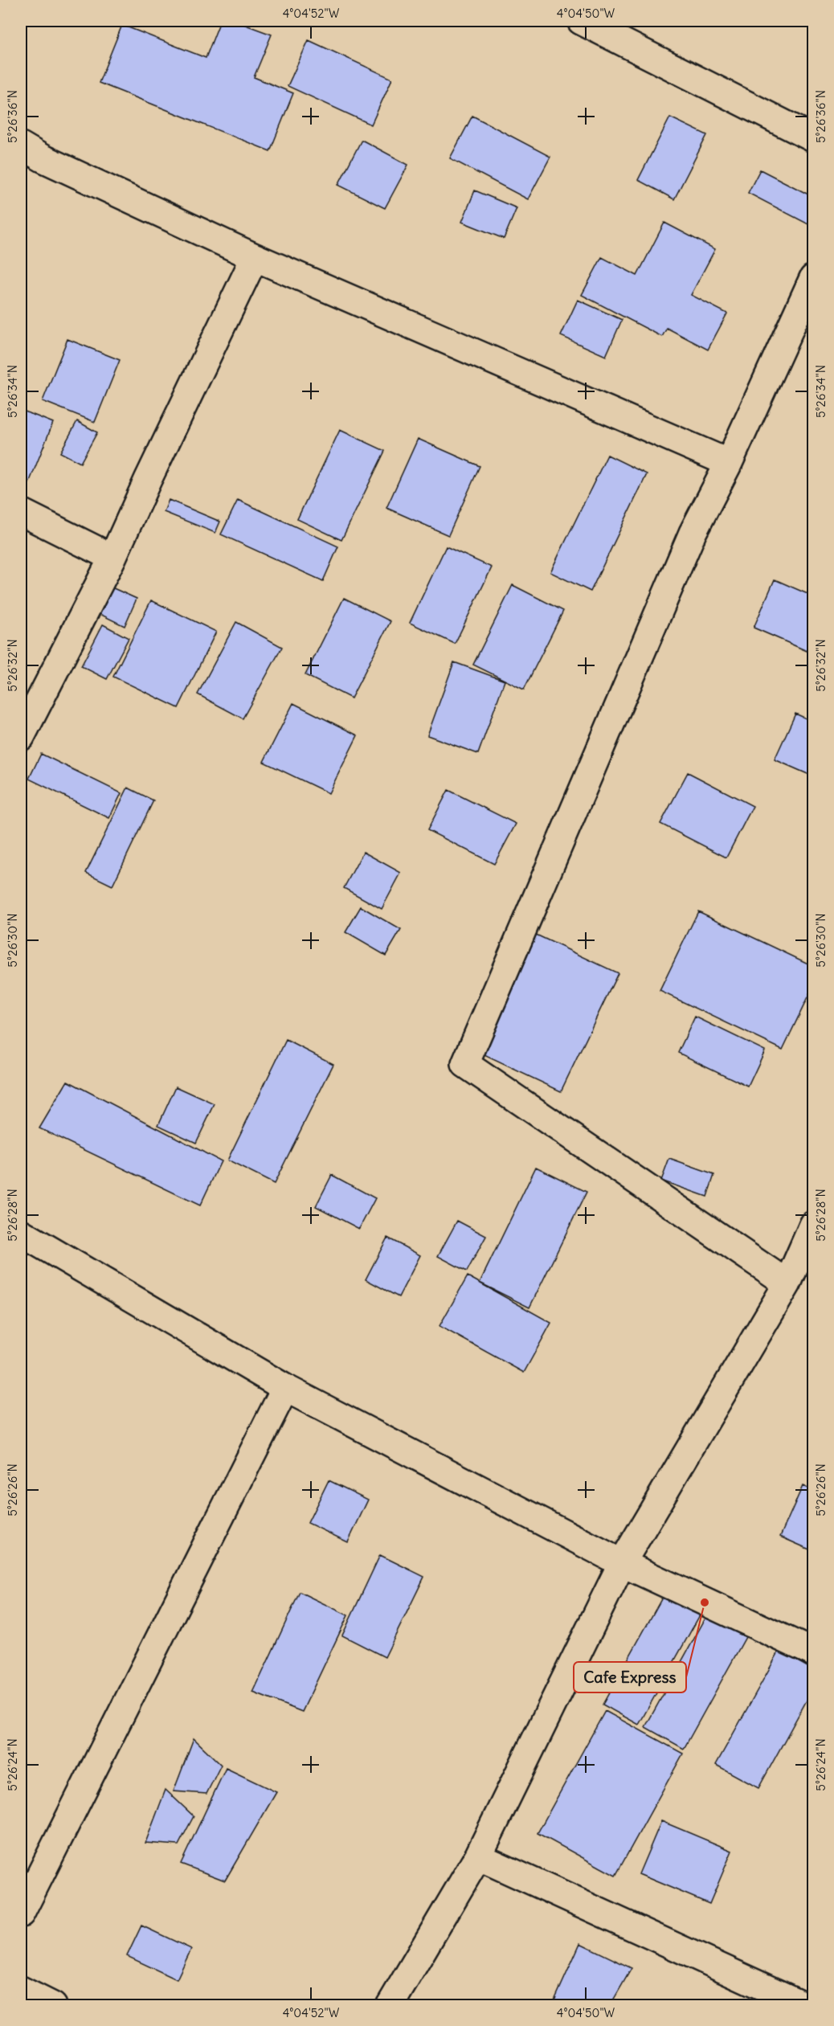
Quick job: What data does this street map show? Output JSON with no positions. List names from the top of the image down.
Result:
{
  "places": ["Cafe Express"],
  "coordinates": [
    "4°04'52\"W",
    "4°04'50\"W",
    "5°26'36\"N",
    "5°26'34\"N",
    "5°26'32\"N",
    "5°26'30\"N",
    "5°26'28\"N",
    "5°26'26\"N",
    "5°26'24\"N"
  ]
}
